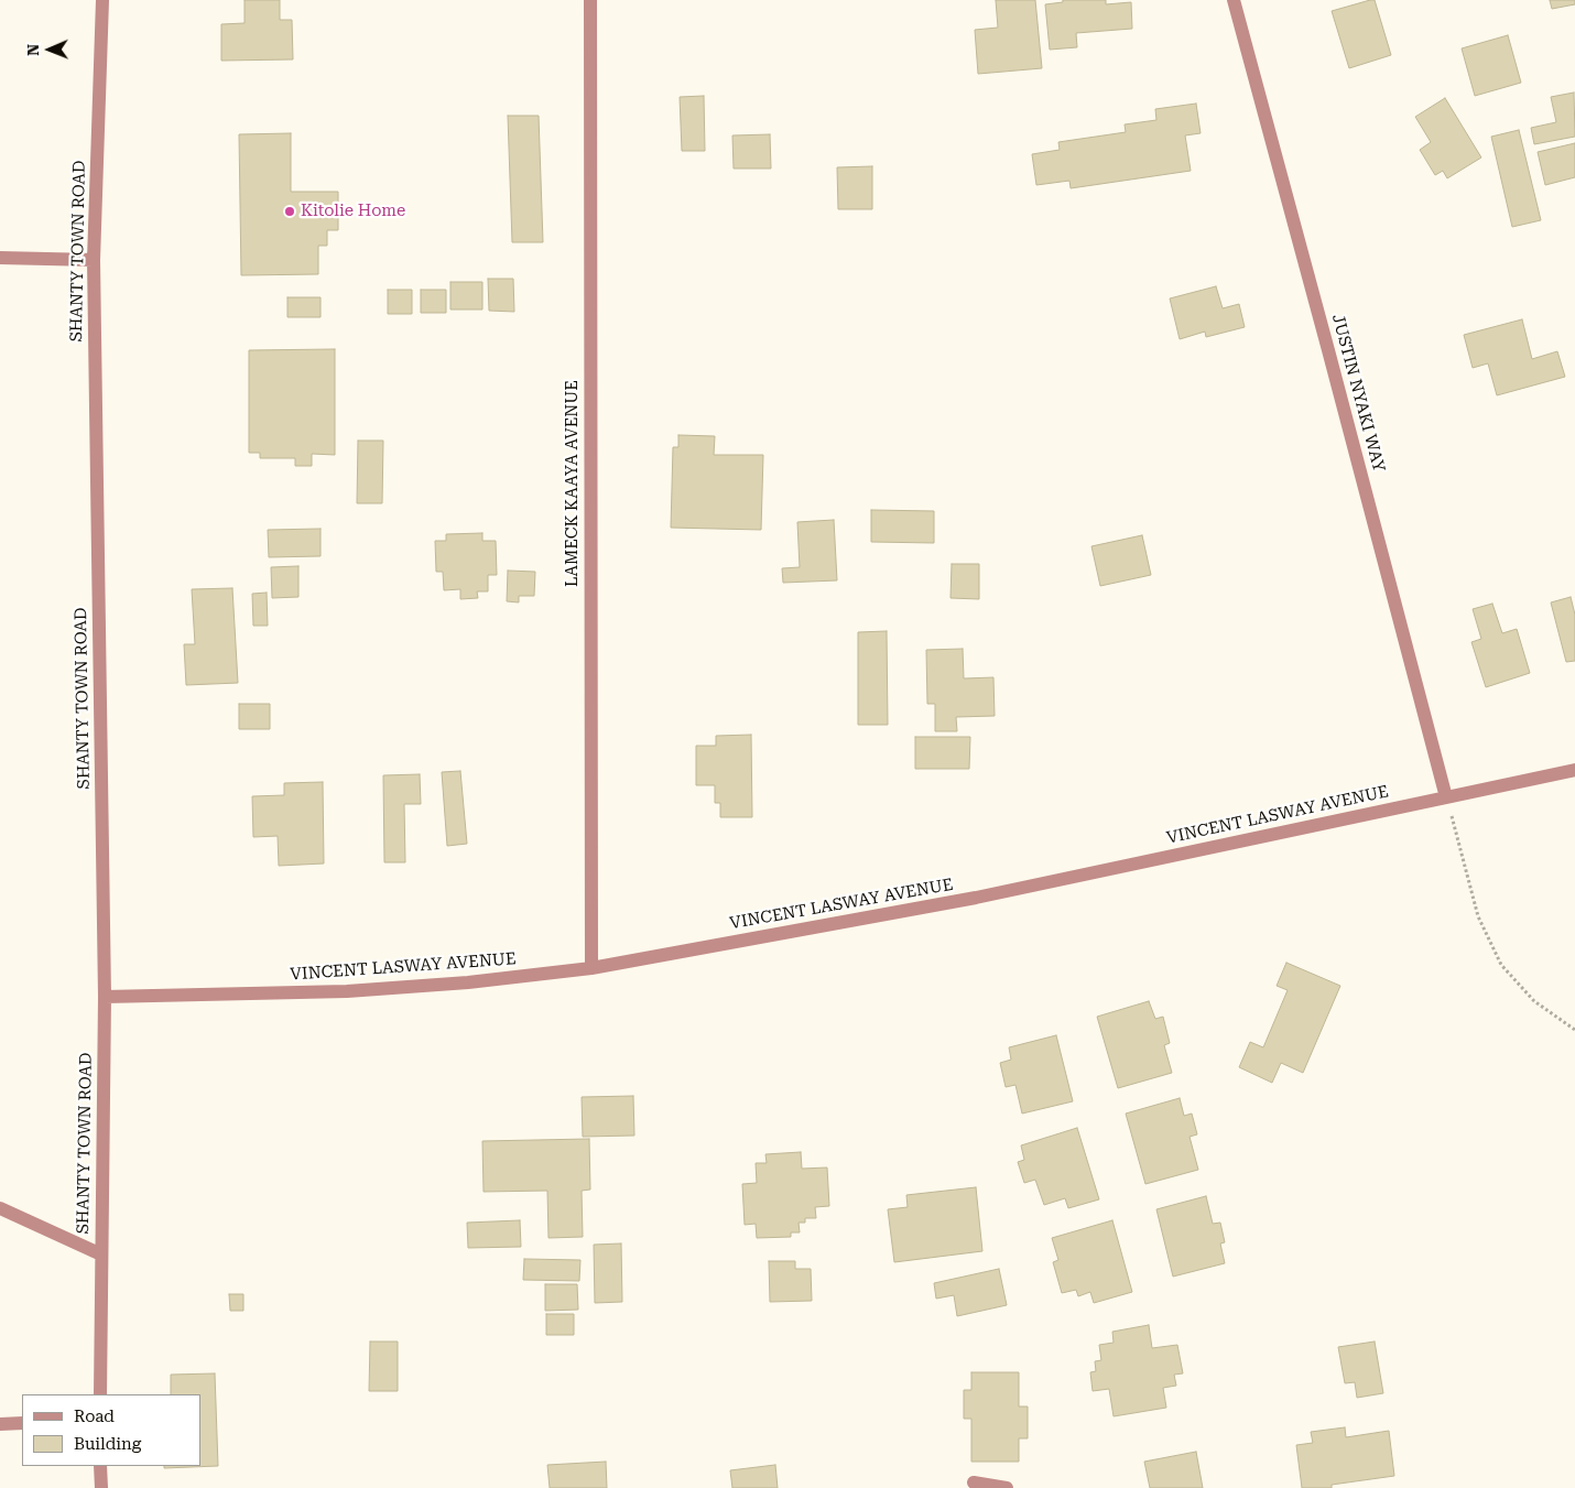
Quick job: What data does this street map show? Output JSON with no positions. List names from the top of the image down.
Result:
{
  "streets": {
    "street": [
      "SHANTY TOWN ROAD",
      "JUSTIN NYAKI WAY",
      "LAMECK KAAYA AVENUE",
      "VINCENT LASWAY AVENUE"
    ]
  },
  "crossings": [
    ["SHANTY TOWN ROAD", "VINCENT LASWAY AVENUE"],
    ["JUSTIN NYAKI WAY", "VINCENT LASWAY AVENUE"],
    ["LAMECK KAAYA AVENUE", "VINCENT LASWAY AVENUE"]
  ],
  "places": ["Kitolie Home"],
  "legend": ["Road", "Building"],
  "north": "left"
}
